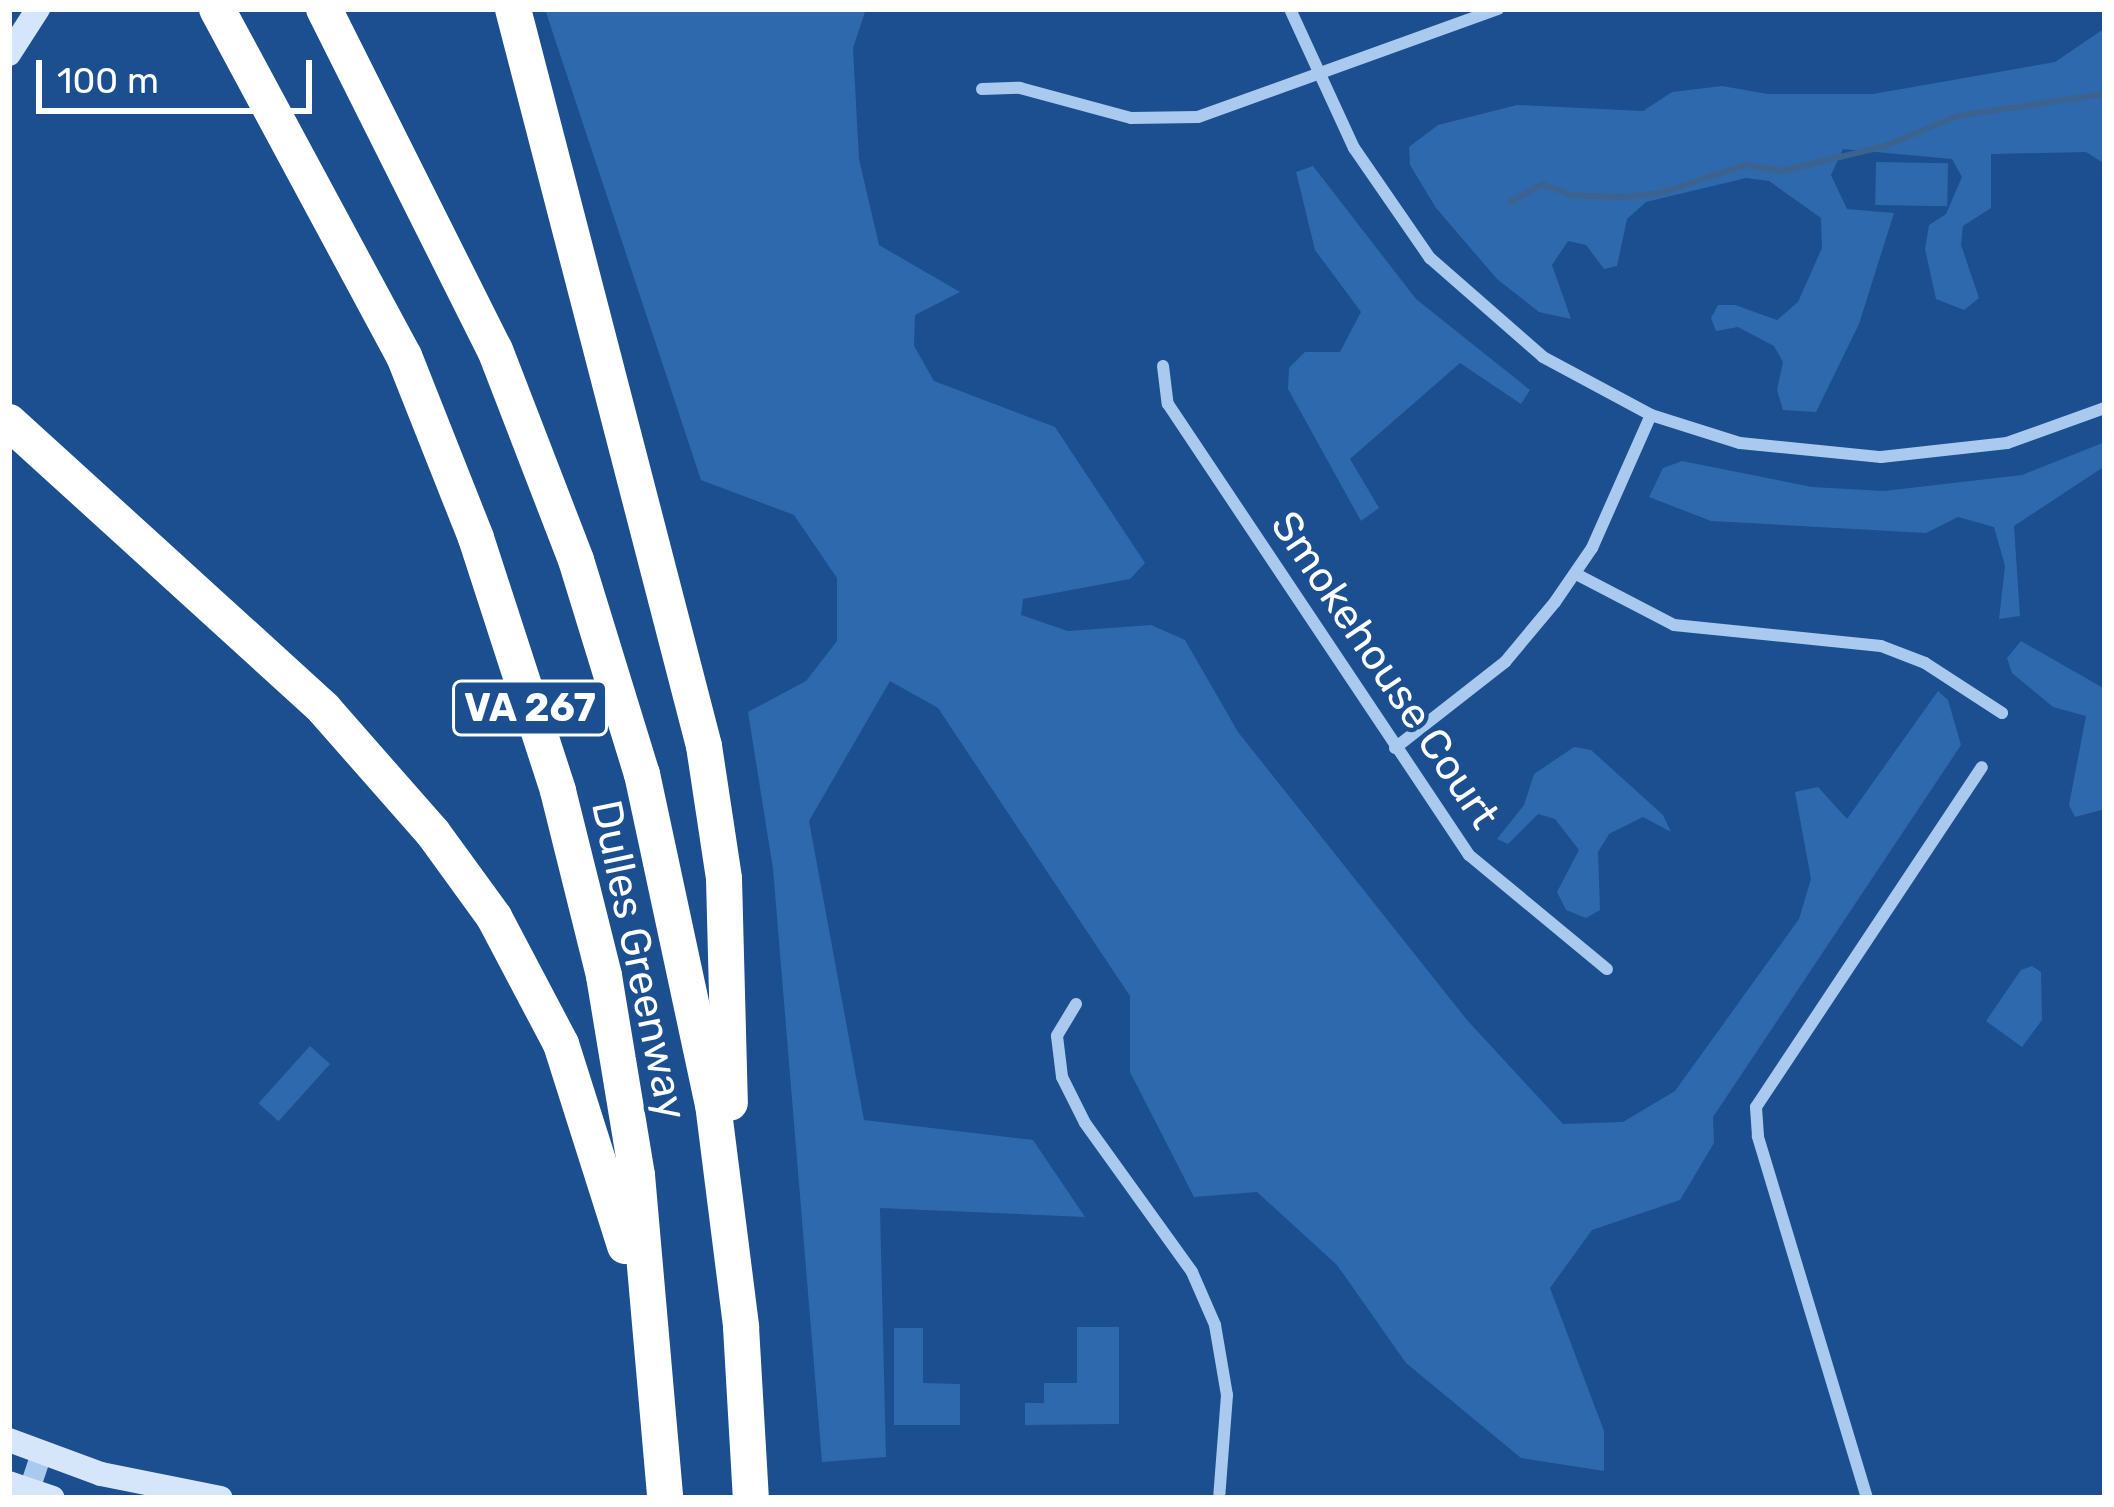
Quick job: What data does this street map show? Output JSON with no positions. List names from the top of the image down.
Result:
{
  "streets": {
    "highway": ["VA 267", "Dulles Greenway"],
    "street": ["Smokehouse Court"]
  },
  "scale_bar": "100 m"
}
